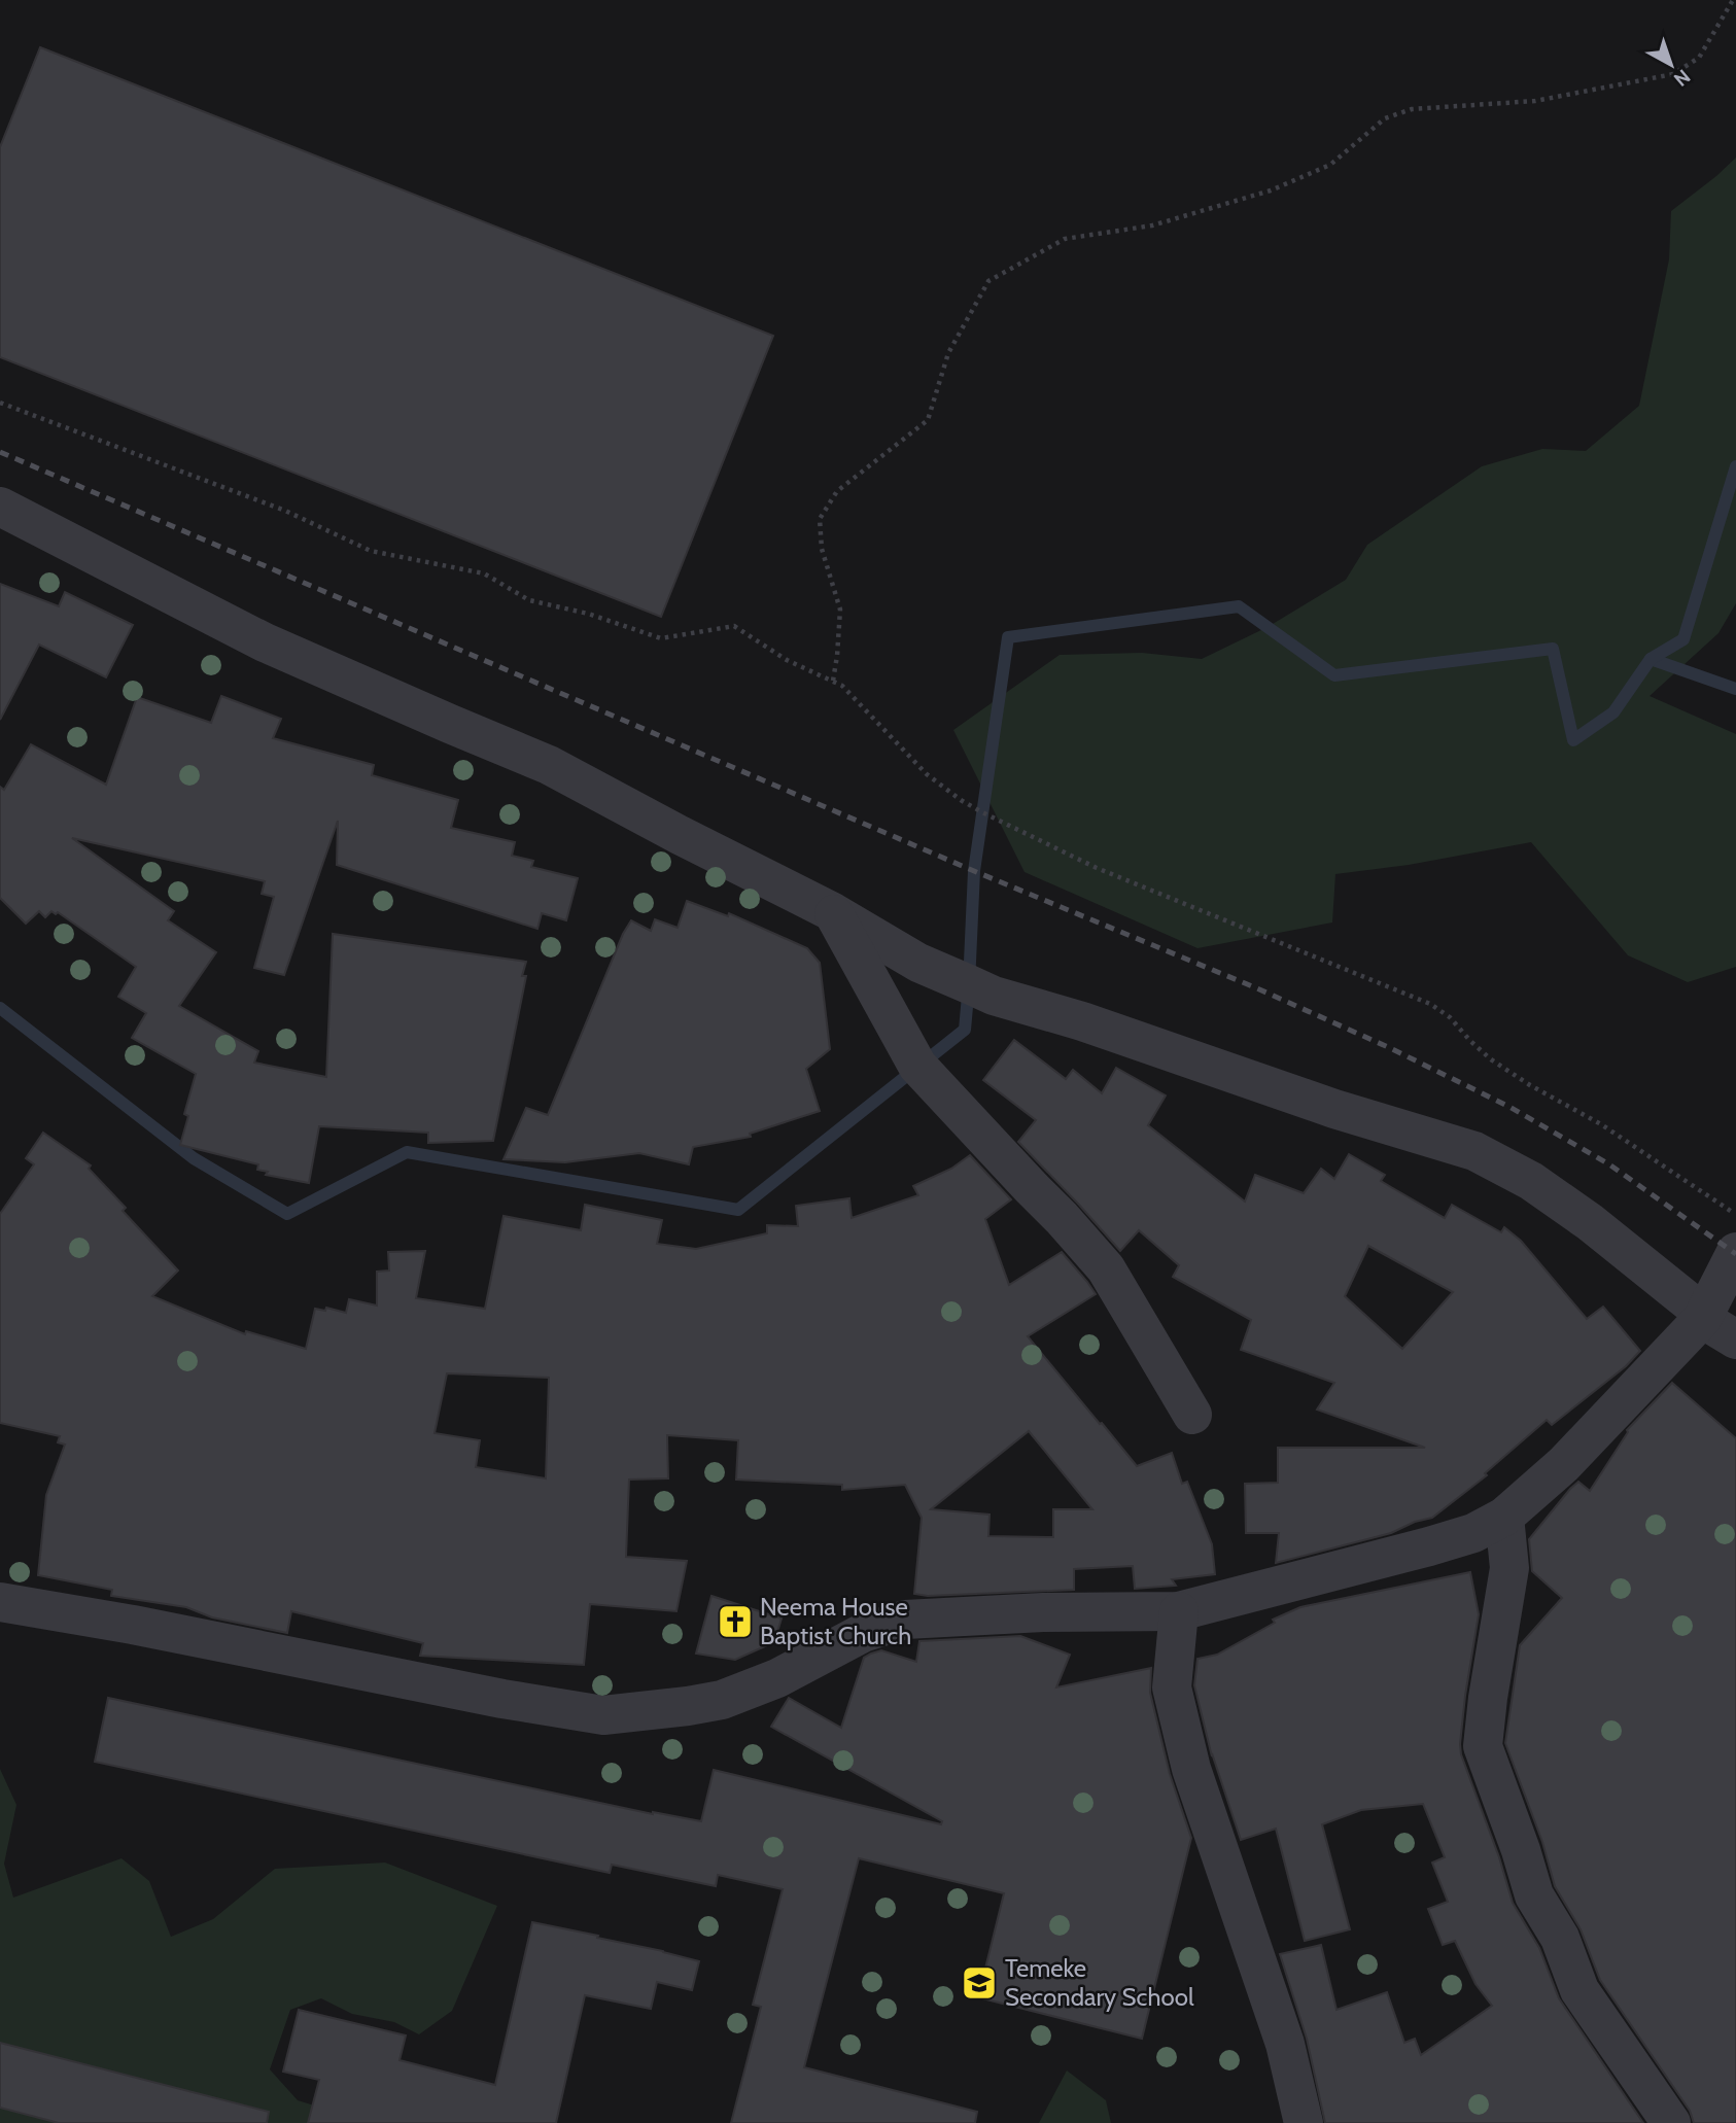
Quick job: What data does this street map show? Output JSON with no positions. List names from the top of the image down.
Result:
{
  "places": {
    "church": ["Neema House Baptist Church"],
    "school or university": ["Temeke Secondary School"]
  },
  "north": "bottom right"
}
